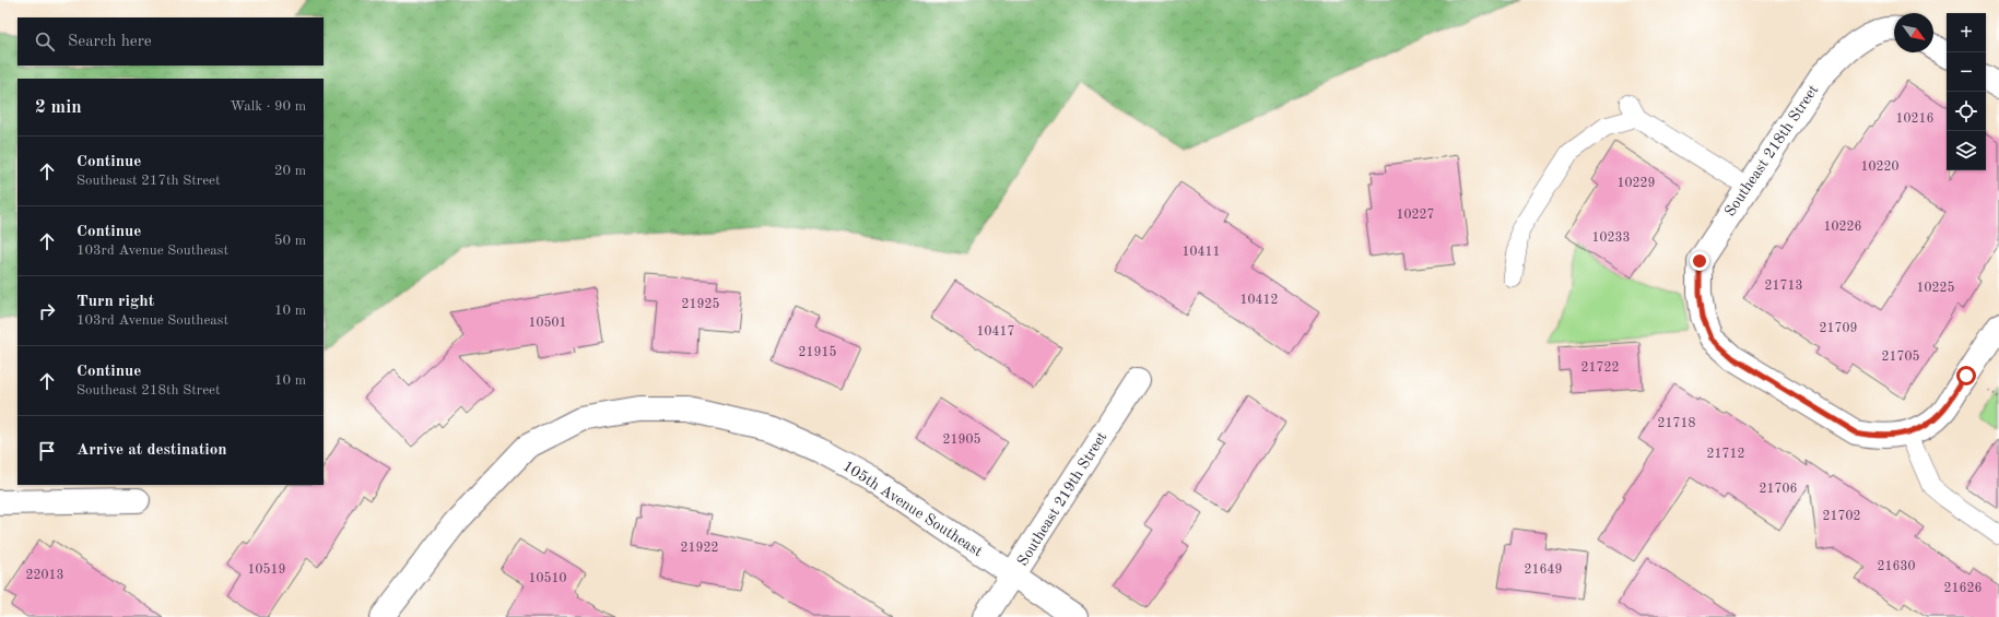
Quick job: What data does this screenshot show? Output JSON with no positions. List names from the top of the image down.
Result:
{
  "streets": {
    "street": ["Southeast 218th Street", "Southeast 219th Street", "105th Avenue Southeast"]
  },
  "crossings": [
    ["Southeast 219th Street", "105th Avenue Southeast"]
  ],
  "house_numbers": [
    "10216",
    "10220",
    "10229",
    "10227",
    "10226",
    "10233",
    "10411",
    "21713",
    "10225",
    "10412",
    "21925",
    "10501",
    "21709",
    "10417",
    "21915",
    "21705",
    "21722",
    "21718",
    "21905",
    "21712",
    "21706",
    "21702",
    "21922",
    "21630",
    "10519",
    "21649",
    "22013",
    "10510",
    "21626"
  ],
  "north": "bottom right",
  "page": {
    "map_buttons": ["+", "−"],
    "search": "Search here",
    "heading": ["2 min", "Walk · 90 m"],
    "list": [
      ["Continue", "Southeast 217th Street", "20 m"],
      ["Continue", "103rd Avenue Southeast", "50 m"],
      ["Turn right", "103rd Avenue Southeast", "10 m"],
      ["Continue", "Southeast 218th Street", "10 m"],
      "Arrive at destination"
    ]
  }
}
